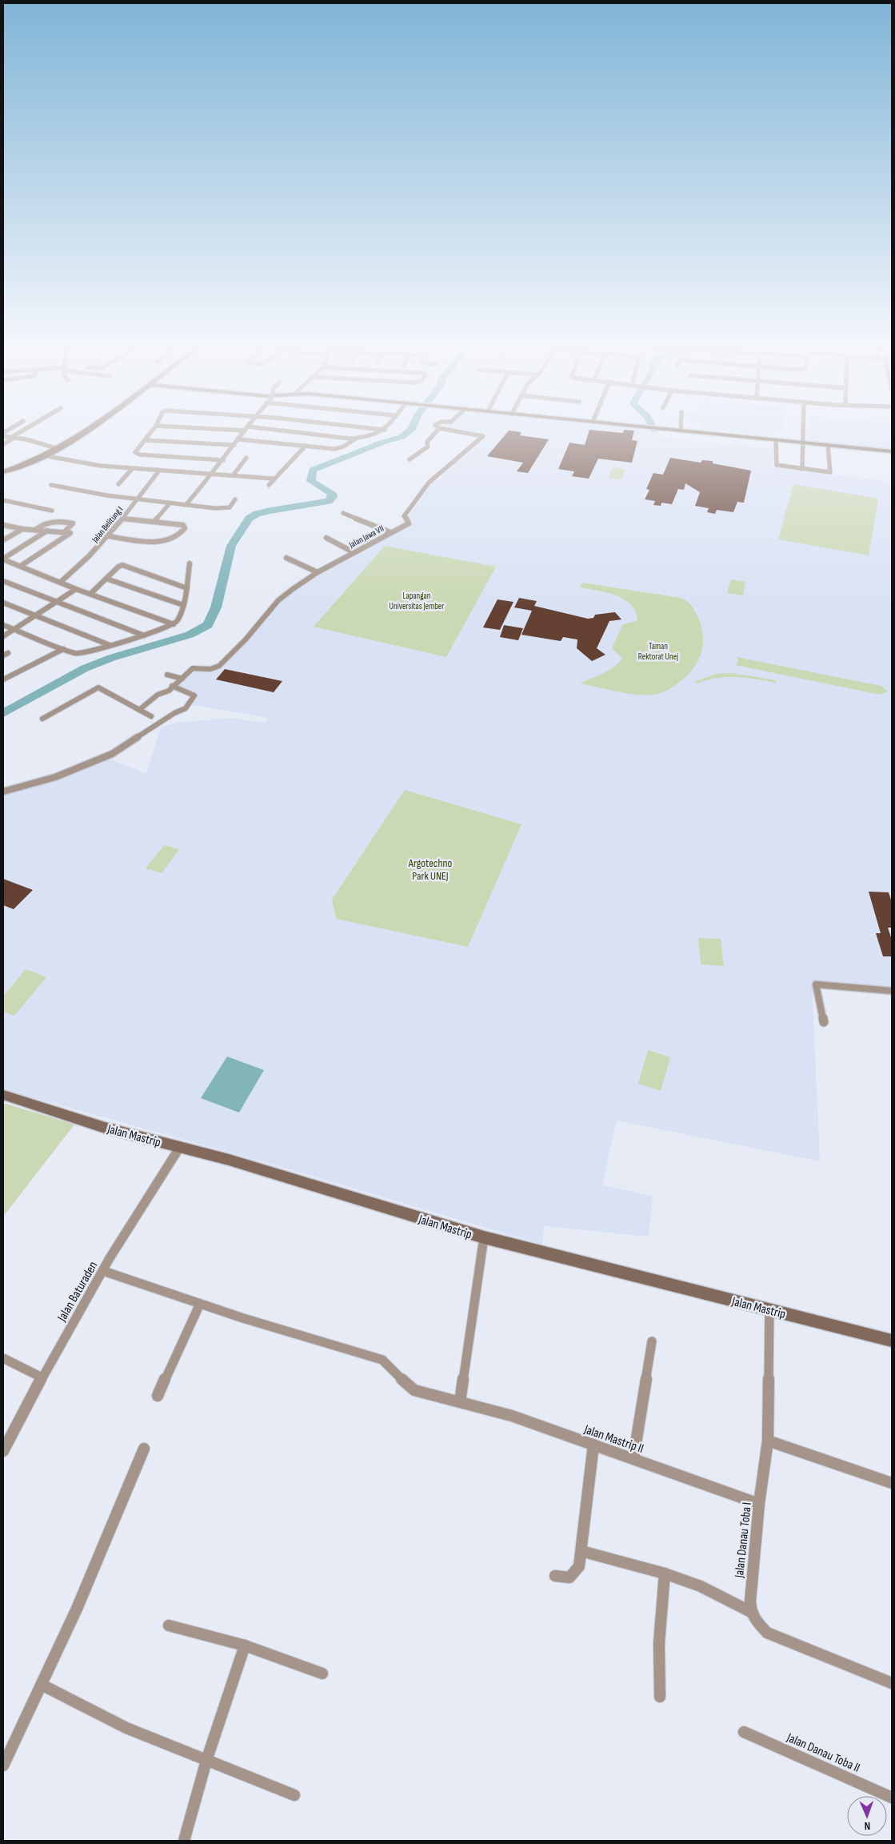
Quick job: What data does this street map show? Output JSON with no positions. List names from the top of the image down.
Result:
{
  "streets": {
    "main road": ["Jalan Mastrip"],
    "street": [
      "Jalan Belitung I",
      "Jalan Jawa VII",
      "Jalan Baturaden",
      "Jalan Mastrip II",
      "Jalan Danau Toba I",
      "Jalan Danau Toba II"
    ]
  },
  "crossings": [
    ["Jalan Mastrip", "Jalan Baturaden"],
    ["Jalan Mastrip", "Jalan Danau Toba I"],
    ["Jalan Mastrip II", "Jalan Danau Toba I"]
  ],
  "parks": ["Lapangan Universitas Jember", "Taman Rektorat Unej", "Argotechno Park UNEJ"],
  "north": "bottom"
}
